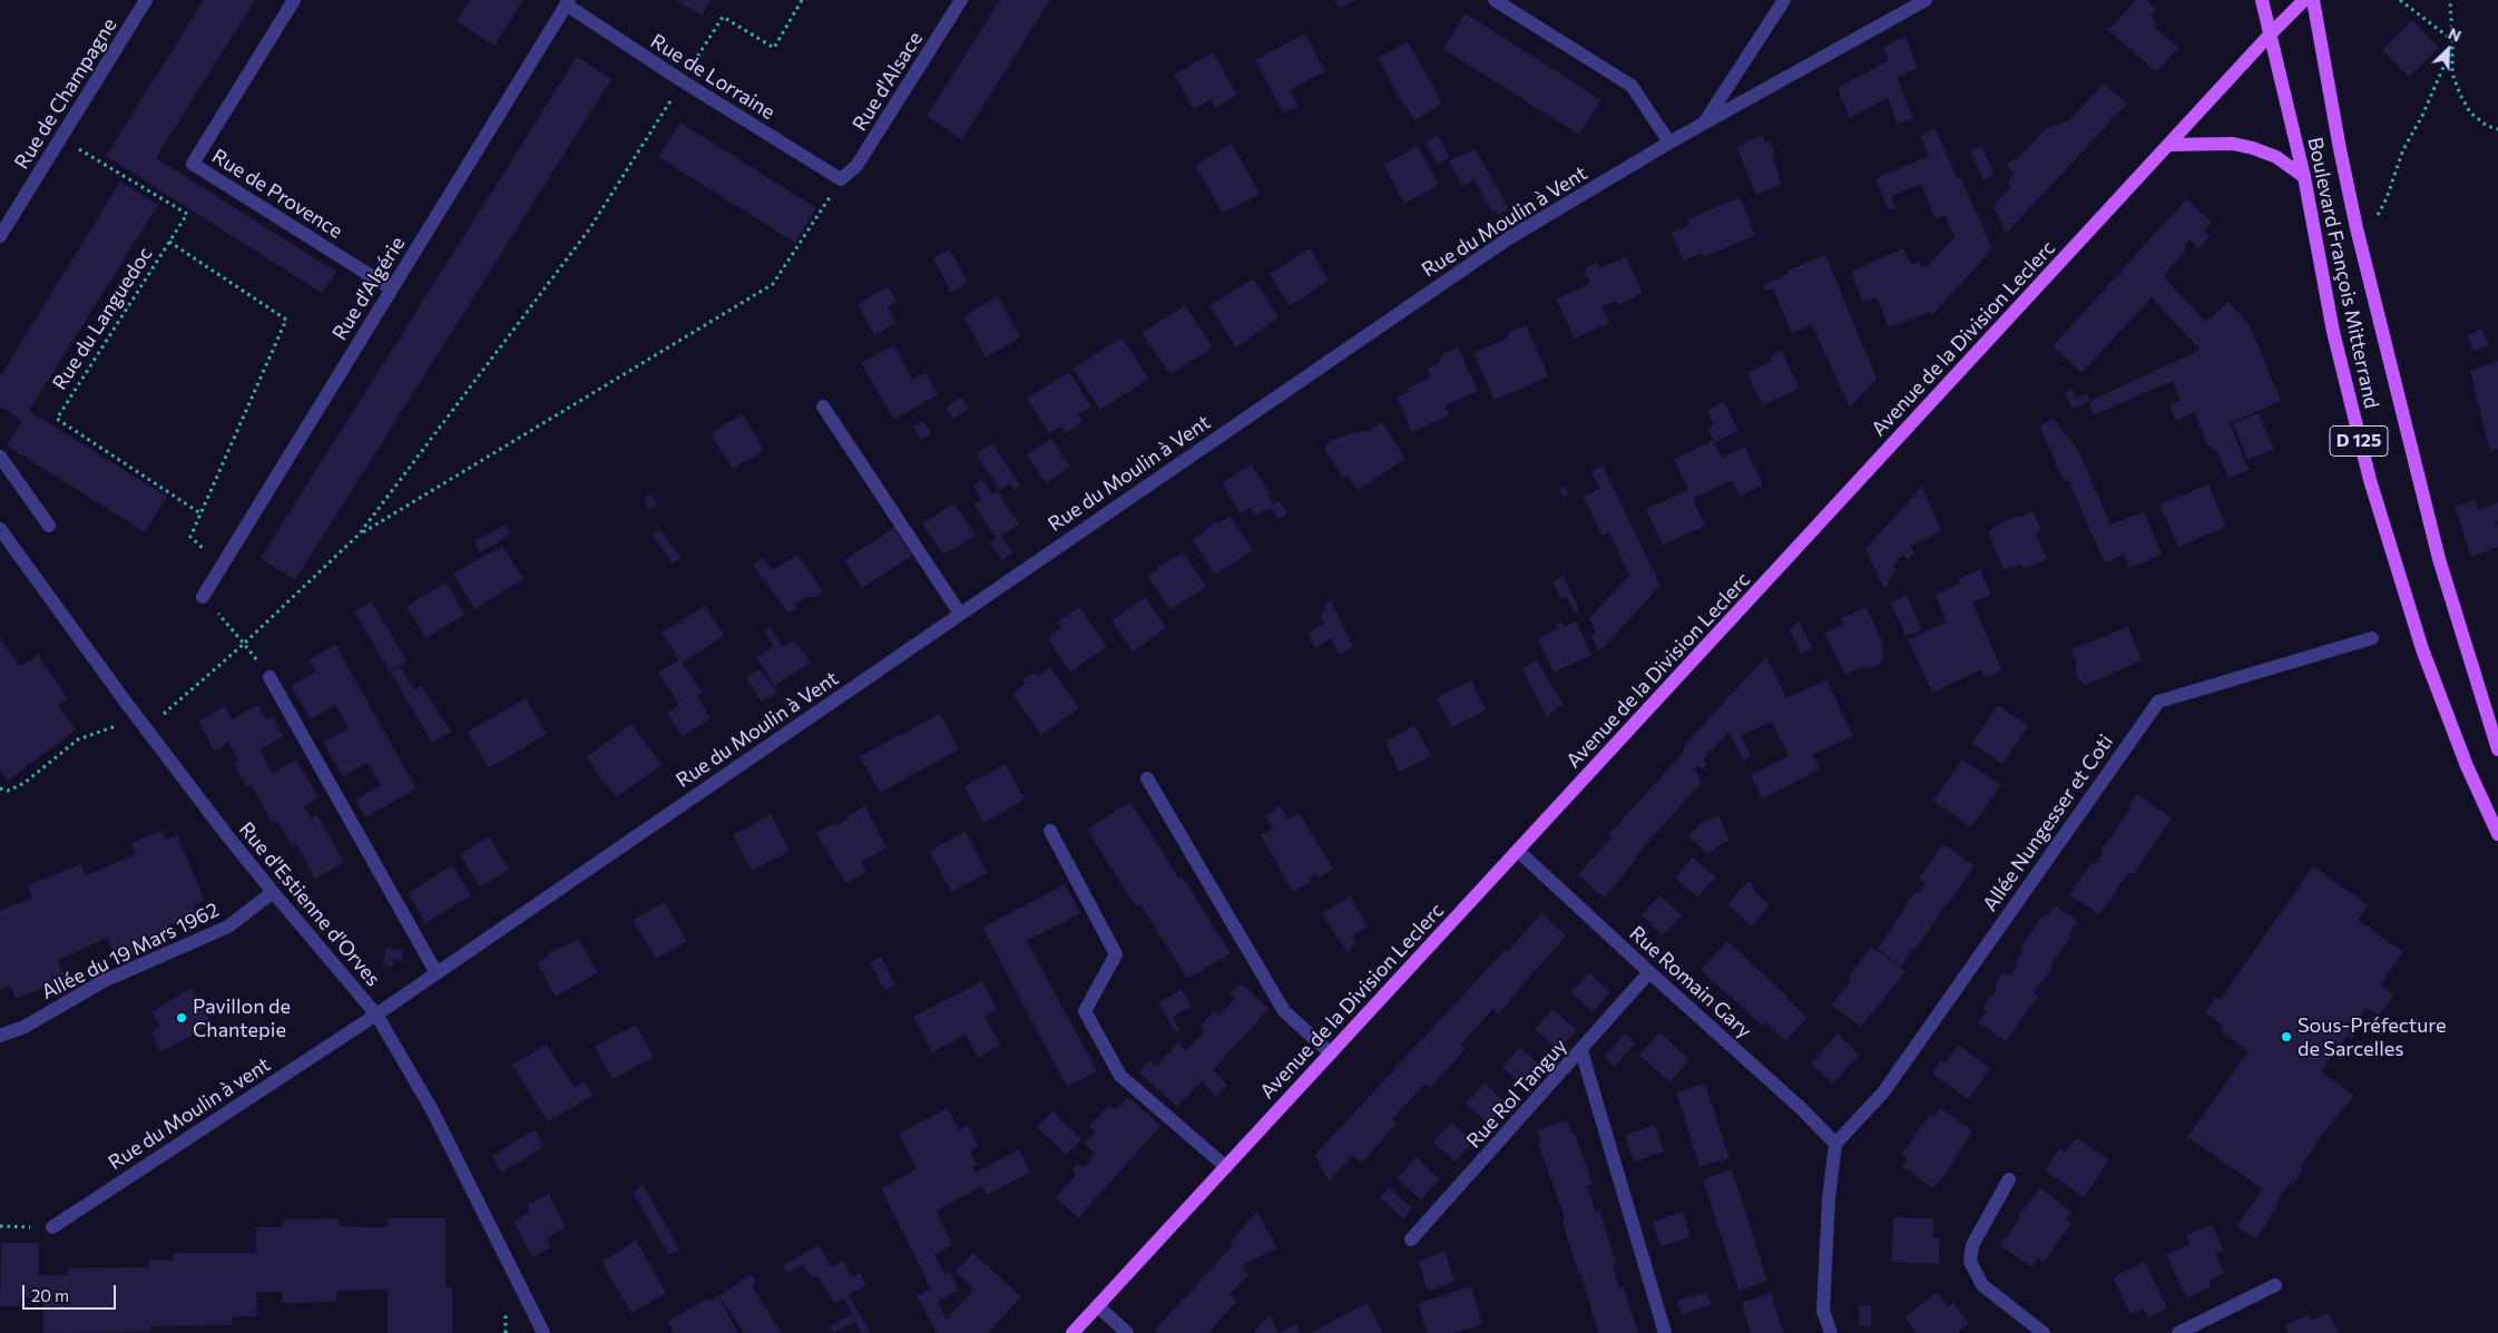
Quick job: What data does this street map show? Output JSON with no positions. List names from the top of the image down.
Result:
{
  "streets": {
    "main road": ["Boulevard François Mitterrand", "Avenue de la Division Leclerc", "D 125"],
    "street": [
      "Rue de Lorraine",
      "Rue d'Alsace",
      "Rue de Champagne",
      "Rue de Provence",
      "Rue du Moulin à Vent",
      "Rue d'Algérie",
      "Allée Nungesser et Coti",
      "Rue d'Estienne d'Orves",
      "Allée du 19 Mars 1962",
      "Rue Romain Gary",
      "Rue Rol Tanguy",
      "Rue du Moulin à vent"
    ],
    "path": ["Rue du Languedoc"]
  },
  "crossings": [
    ["Rue de Lorraine", "Rue d'Alsace"],
    ["Rue de Lorraine", "Rue d'Algérie"],
    ["Rue de Champagne", "Rue du Languedoc"],
    ["Rue de Provence", "Rue d'Algérie"],
    ["Rue du Moulin à Vent", "Rue d'Estienne d'Orves"],
    ["Rue du Moulin à Vent", "Rue du Moulin à vent"],
    ["Boulevard François Mitterrand", "Avenue de la Division Leclerc"],
    ["Avenue de la Division Leclerc", "Rue Romain Gary"],
    ["Allée Nungesser et Coti", "Rue Romain Gary"],
    ["Rue d'Estienne d'Orves", "Allée du 19 Mars 1962"],
    ["Rue d'Estienne d'Orves", "Rue du Moulin à vent"],
    ["Rue Romain Gary", "Rue Rol Tanguy"]
  ],
  "places": ["Pavillon de Chantepie", "Sous-Préfecture de Sarcelles"],
  "scale_bar": "20 m",
  "north": "top right"
}
